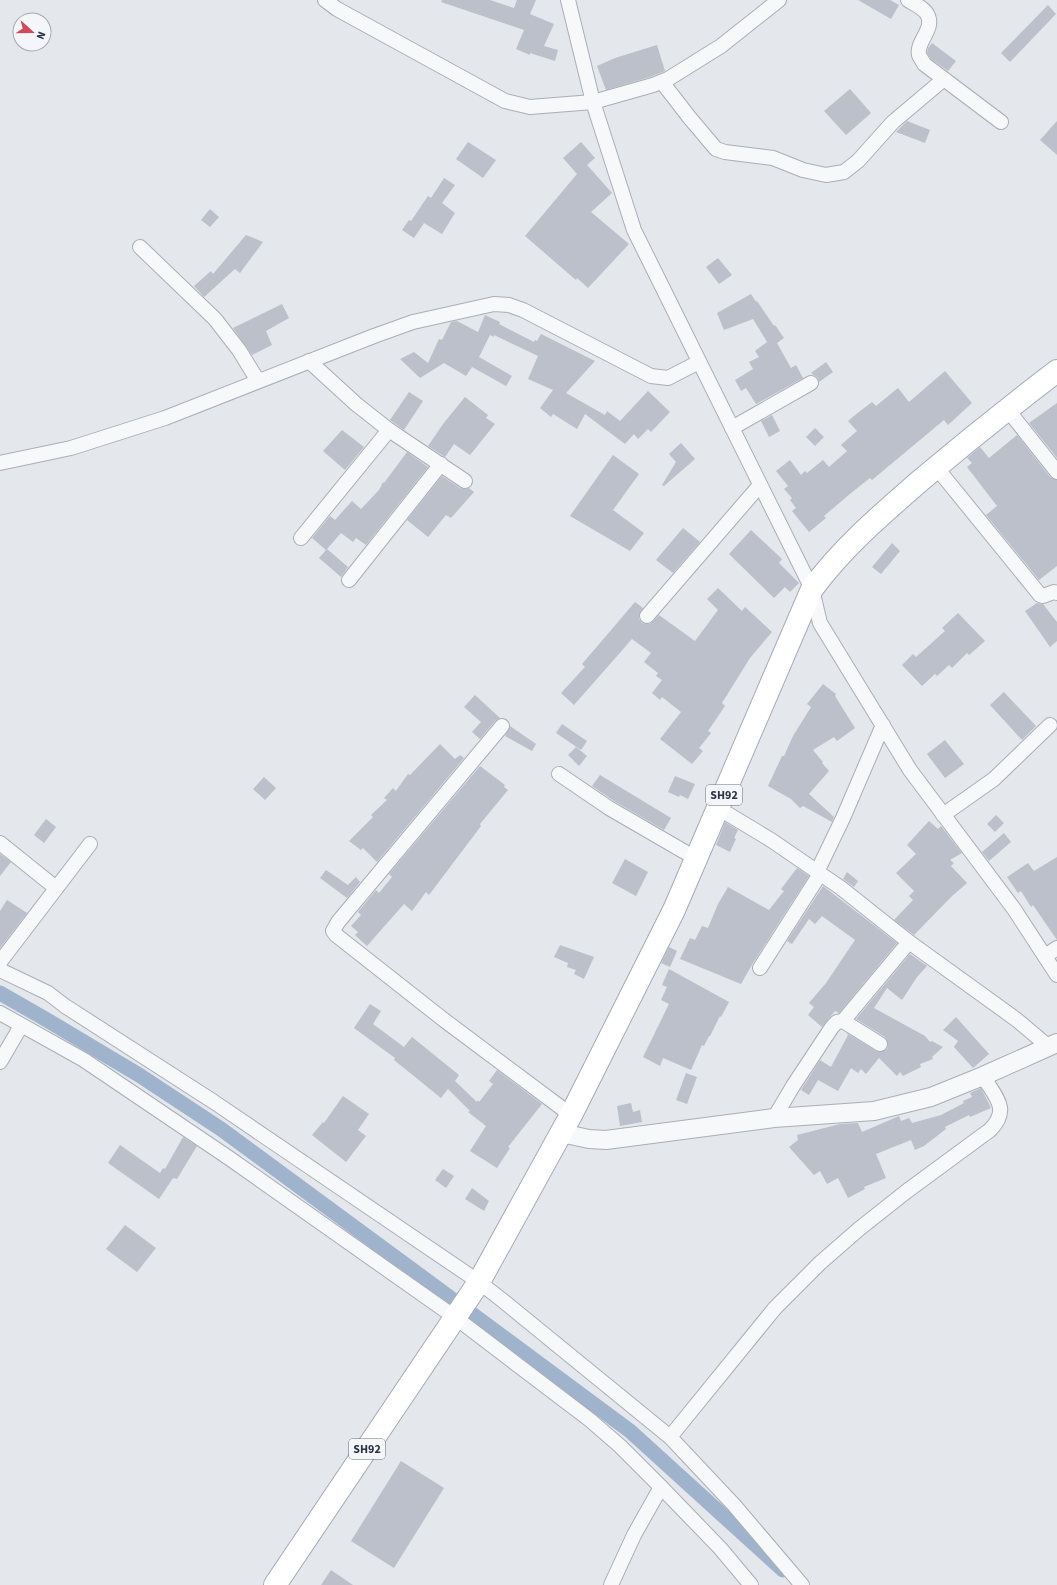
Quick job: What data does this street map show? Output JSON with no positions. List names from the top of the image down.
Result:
{
  "streets": {
    "main road": ["SH92"]
  },
  "north": "right"
}
